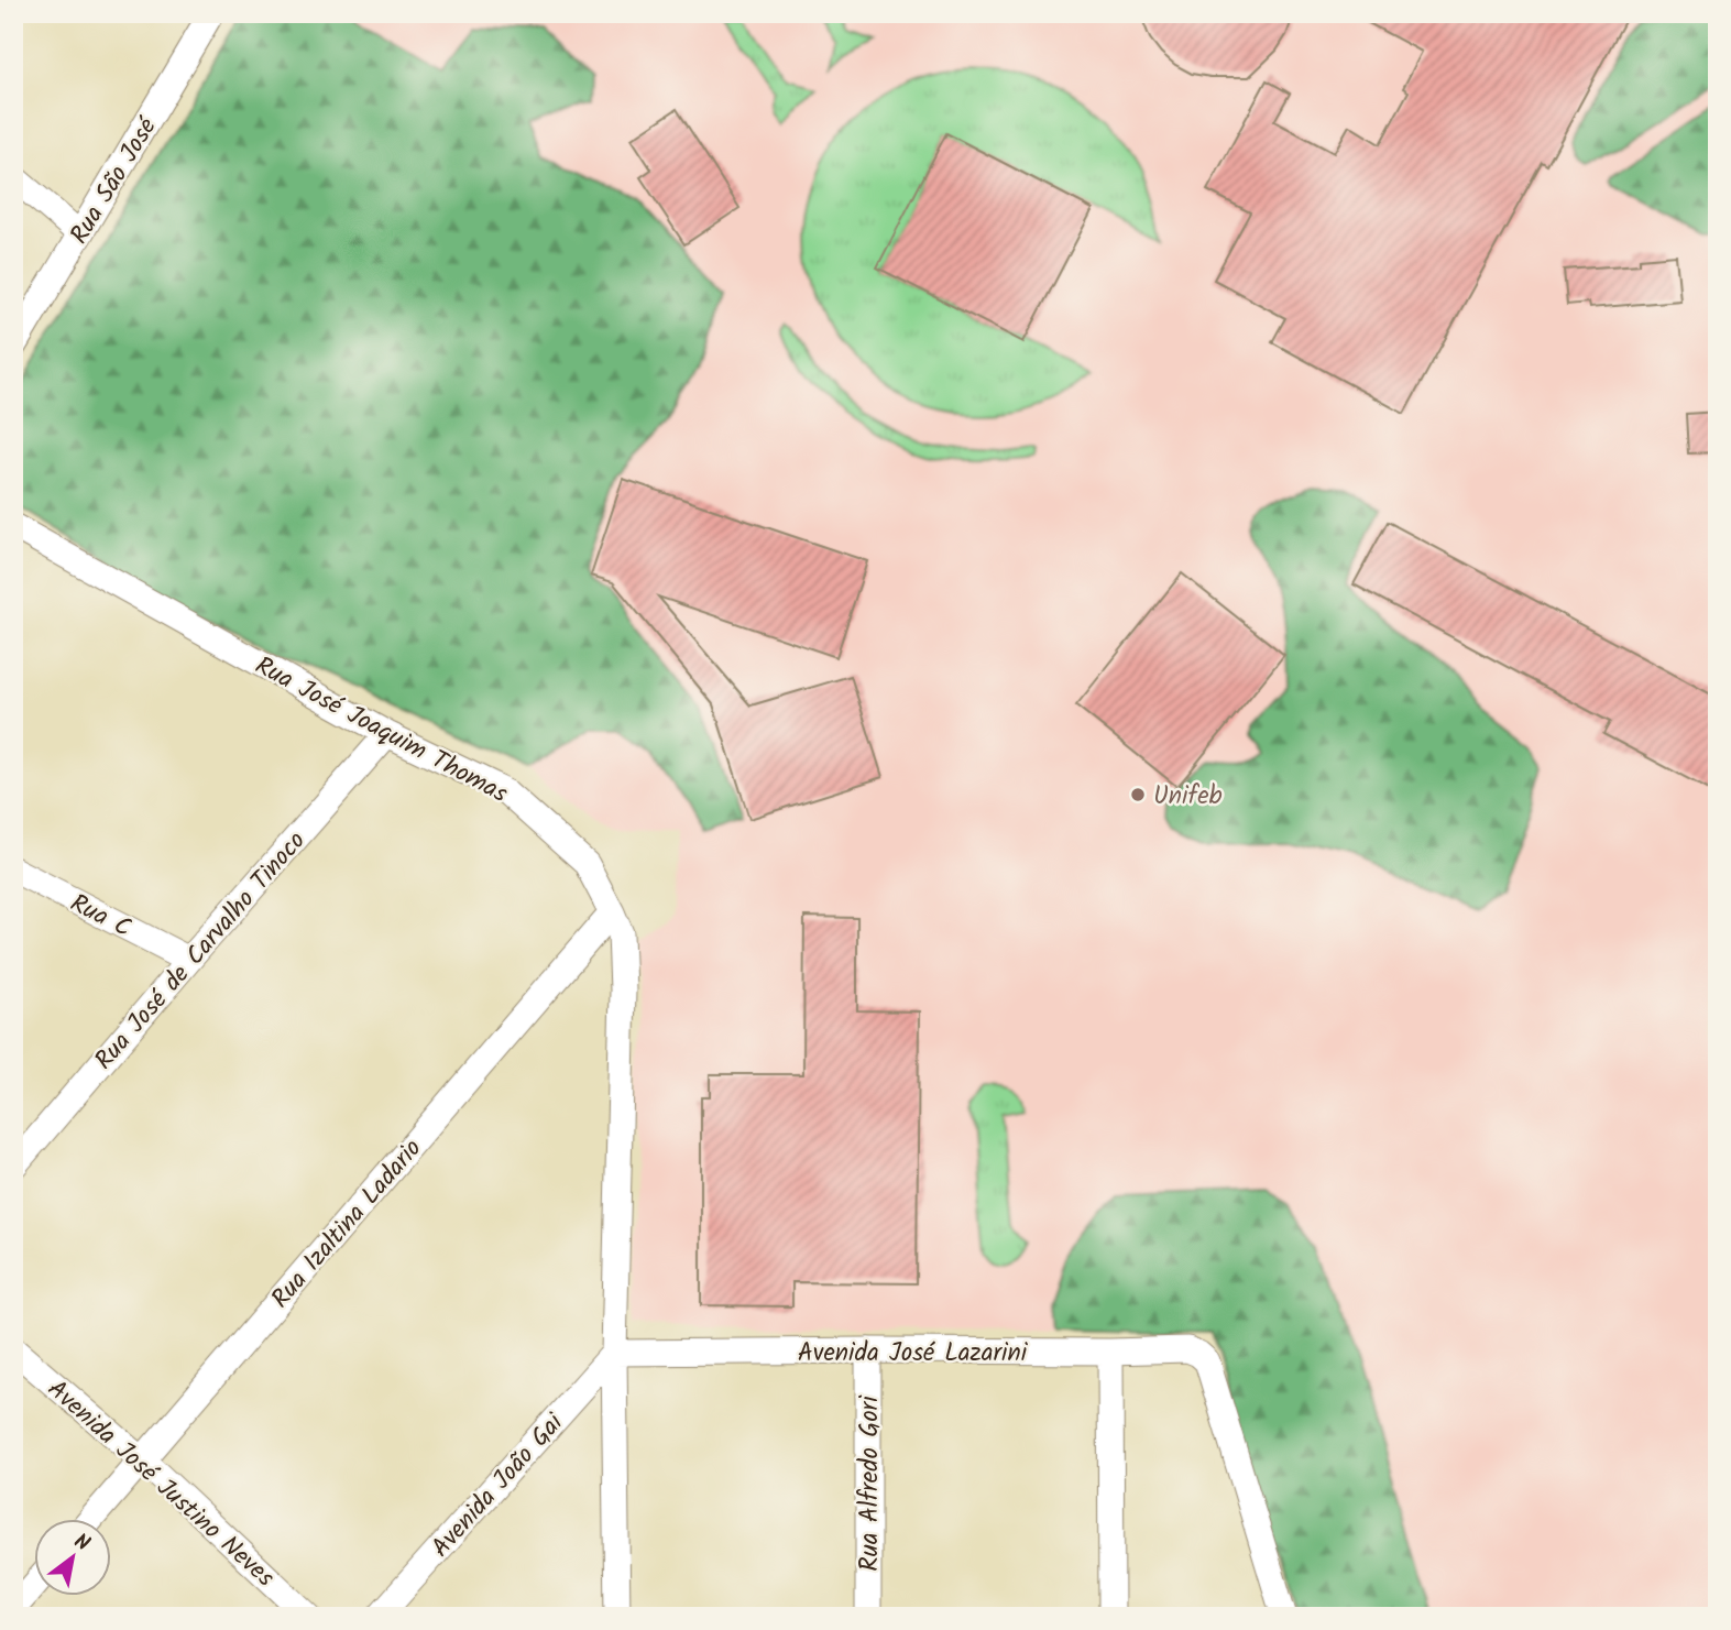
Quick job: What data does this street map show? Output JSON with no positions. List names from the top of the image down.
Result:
{
  "streets": {
    "street": [
      "Rua São José",
      "Rua José Joaquim Thomas",
      "Rua C",
      "Rua José de Carvalho Tinoco",
      "Rua Izaltina Ladario",
      "Avenida José Lazarini",
      "Avenida José Justino Neves",
      "Rua Alfredo Gori",
      "Avenida João Gai"
    ]
  },
  "crossings": [
    ["Rua José Joaquim Thomas", "Rua José de Carvalho Tinoco"],
    ["Rua José Joaquim Thomas", "Rua Izaltina Ladario"],
    ["Rua José Joaquim Thomas", "Avenida José Lazarini"],
    ["Rua José Joaquim Thomas", "Avenida João Gai"],
    ["Rua C", "Rua José de Carvalho Tinoco"],
    ["Rua Izaltina Ladario", "Avenida José Justino Neves"],
    ["Avenida José Lazarini", "Rua Alfredo Gori"],
    ["Avenida José Lazarini", "Avenida João Gai"]
  ],
  "places": ["Unifeb"],
  "north": "top right"
}
